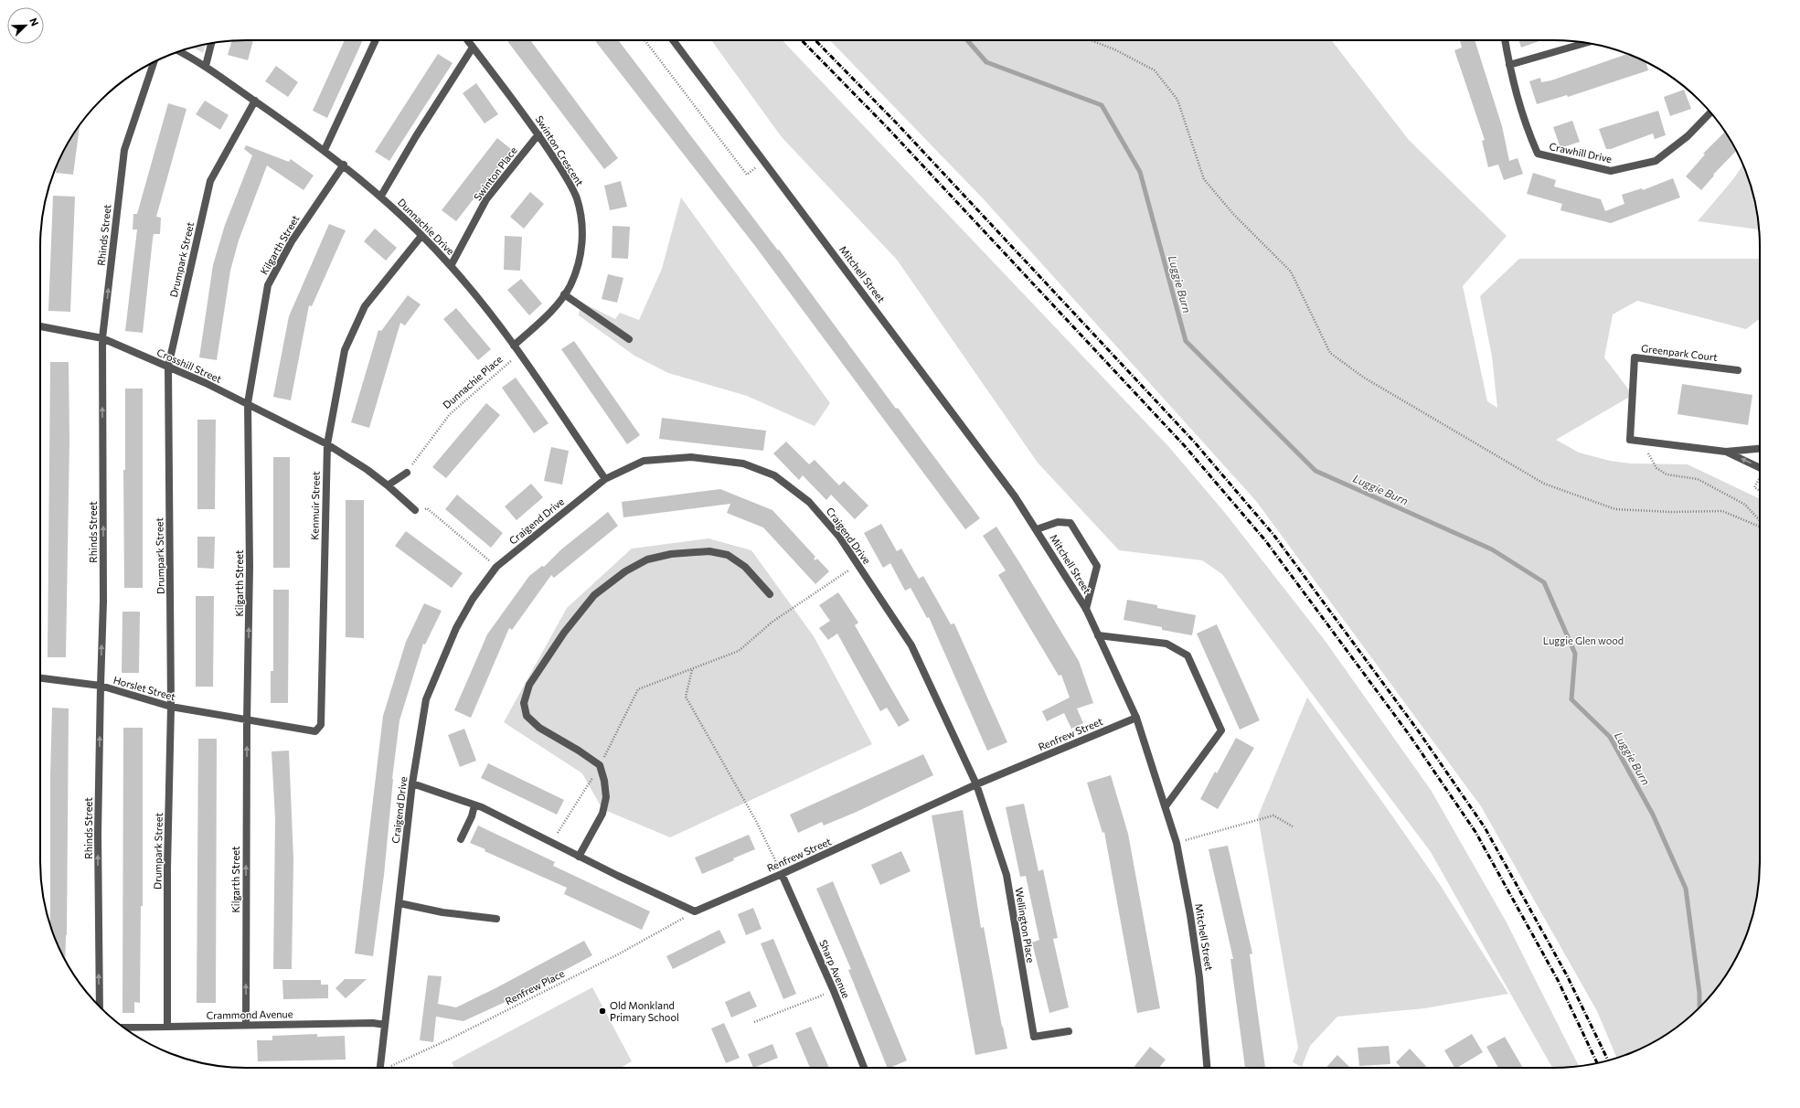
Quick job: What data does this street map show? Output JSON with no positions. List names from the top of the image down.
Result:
{
  "streets": {
    "street": [
      "Swinton Crescent",
      "Crawhill Drive",
      "Swinton Place",
      "Dunnachie Drive",
      "Rhinds Street",
      "Kilgarth Street",
      "Drumpark Street",
      "Mitchell Street",
      "Greenpark Court",
      "Crosshill Street",
      "Kenmuir Street",
      "Craigend Drive",
      "Horslet Street",
      "Renfrew Street",
      "Wellington Place",
      "Sharp Avenue",
      "Crammond Avenue"
    ],
    "path": ["Dunnachie Place", "Renfrew Place"]
  },
  "crossings": [
    ["Swinton Crescent", "Swinton Place"],
    ["Swinton Crescent", "Dunnachie Drive"],
    ["Swinton Place", "Dunnachie Drive"],
    ["Dunnachie Drive", "Kilgarth Street"],
    ["Dunnachie Drive", "Drumpark Street"],
    ["Dunnachie Drive", "Dunnachie Place"],
    ["Dunnachie Drive", "Kenmuir Street"],
    ["Dunnachie Drive", "Craigend Drive"],
    ["Rhinds Street", "Crosshill Street"],
    ["Rhinds Street", "Horslet Street"],
    ["Kilgarth Street", "Crosshill Street"],
    ["Kilgarth Street", "Kenmuir Street"],
    ["Kilgarth Street", "Horslet Street"],
    ["Kilgarth Street", "Crammond Avenue"],
    ["Drumpark Street", "Crosshill Street"],
    ["Drumpark Street", "Horslet Street"],
    ["Drumpark Street", "Crammond Avenue"],
    ["Mitchell Street", "Renfrew Street"],
    ["Crosshill Street", "Kenmuir Street"],
    ["Kenmuir Street", "Horslet Street"],
    ["Craigend Drive", "Renfrew Street"],
    ["Craigend Drive", "Wellington Place"],
    ["Craigend Drive", "Crammond Avenue"],
    ["Renfrew Street", "Wellington Place"],
    ["Renfrew Street", "Sharp Avenue"],
    ["Renfrew Street", "Renfrew Place"]
  ],
  "one_way": ["Rhinds Street", "Kilgarth Street"],
  "water": ["Luggie Burn"],
  "parks": ["Luggie Glen wood"],
  "places": ["Old Monkland Primary School"],
  "north": "top right"
}
